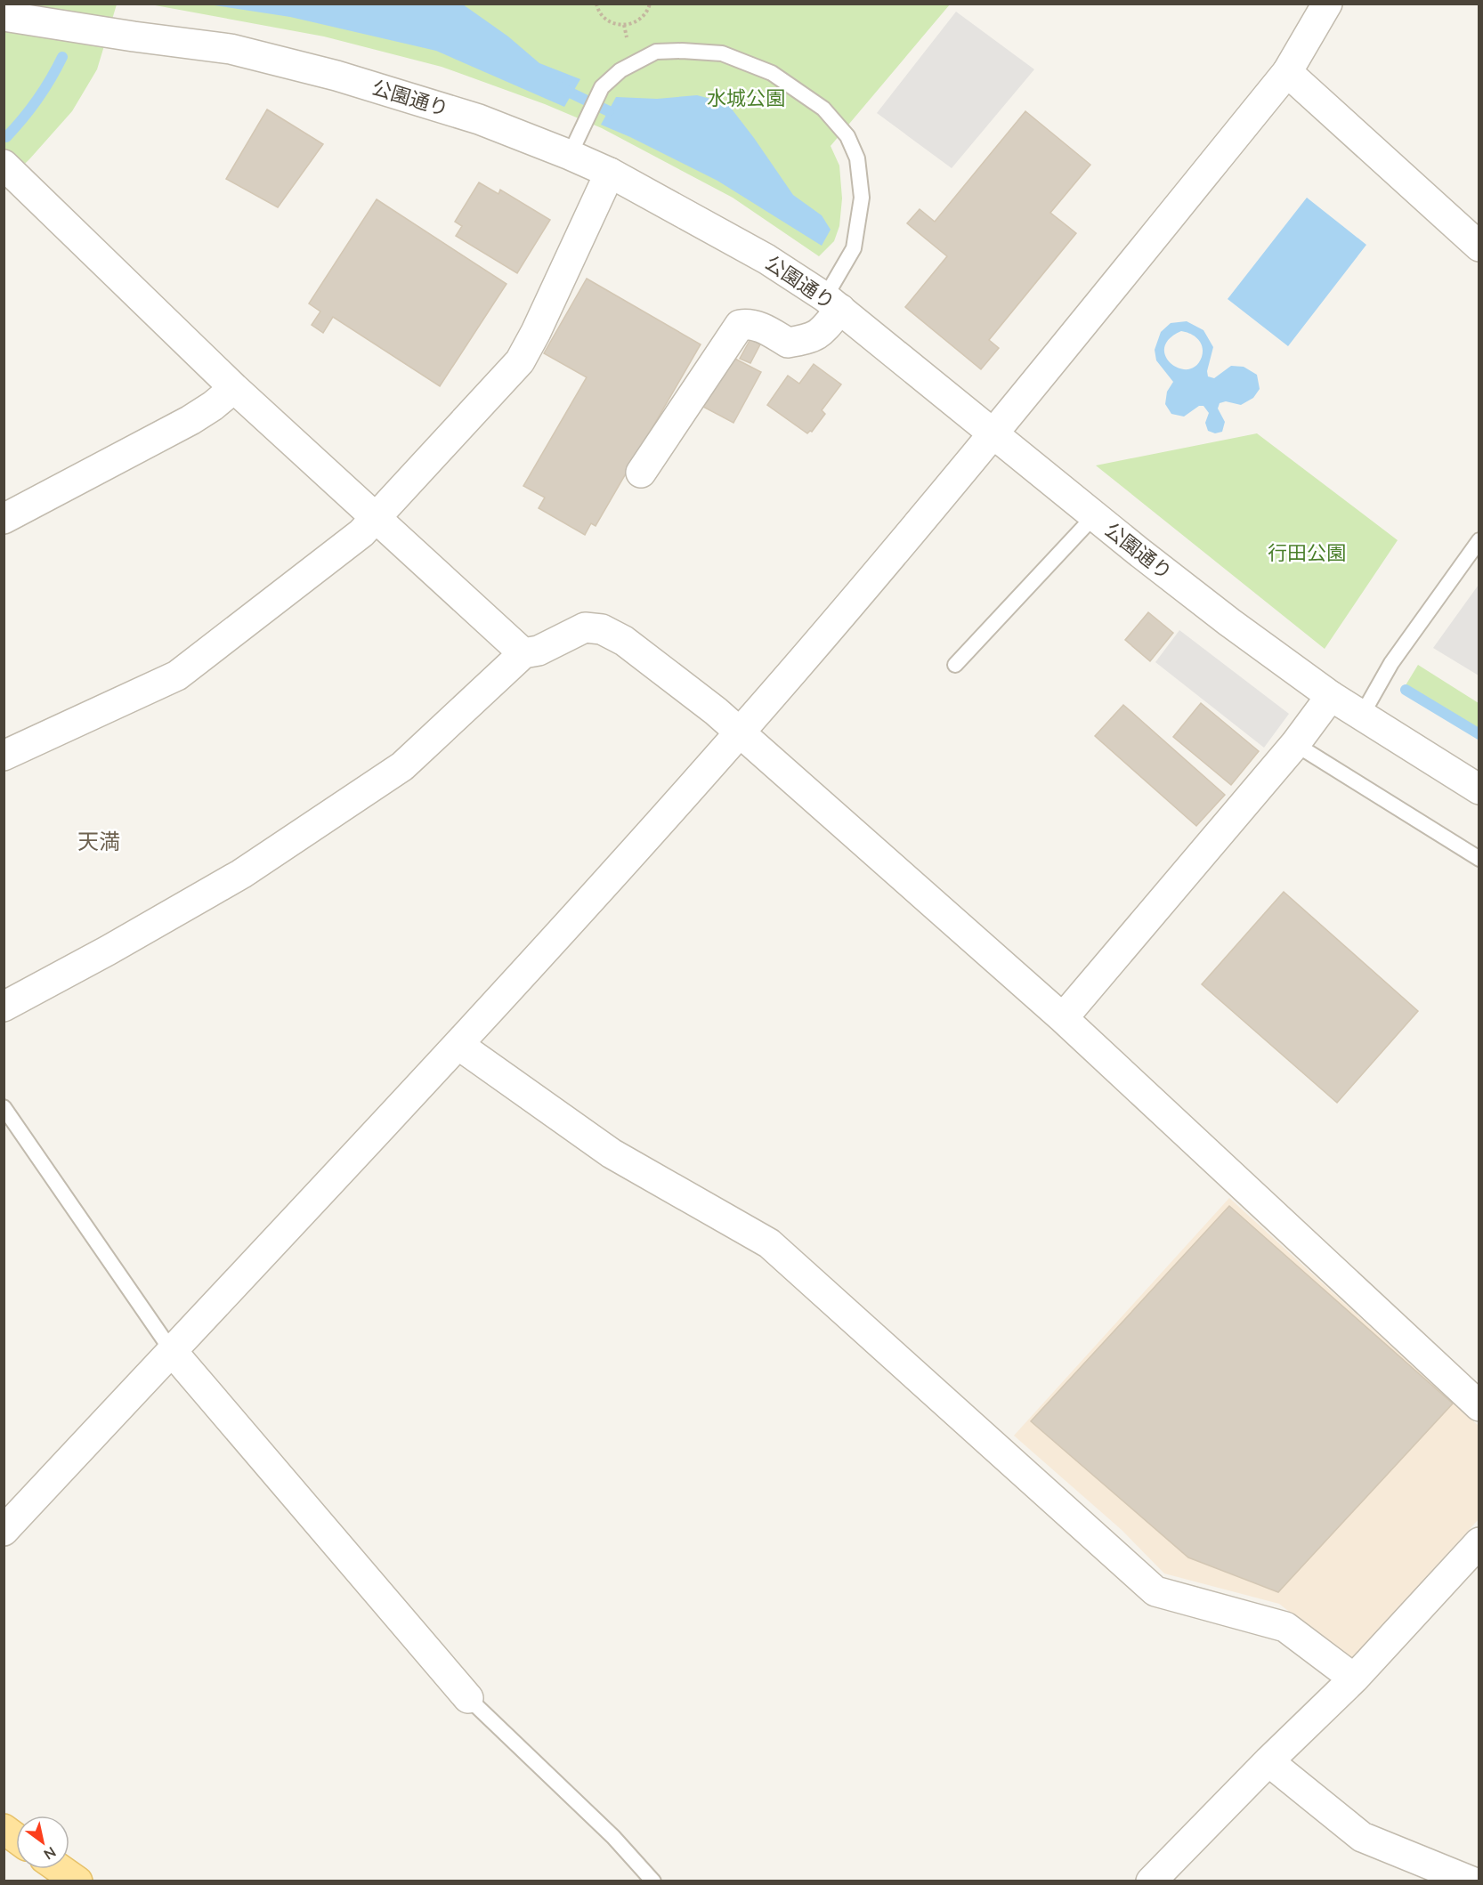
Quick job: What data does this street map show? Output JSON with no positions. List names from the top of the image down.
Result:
{
  "streets": {
    "street": ["公園通り"]
  },
  "districts": ["天満"],
  "parks": ["水城公園", "行田公園"],
  "north": "bottom right"
}
